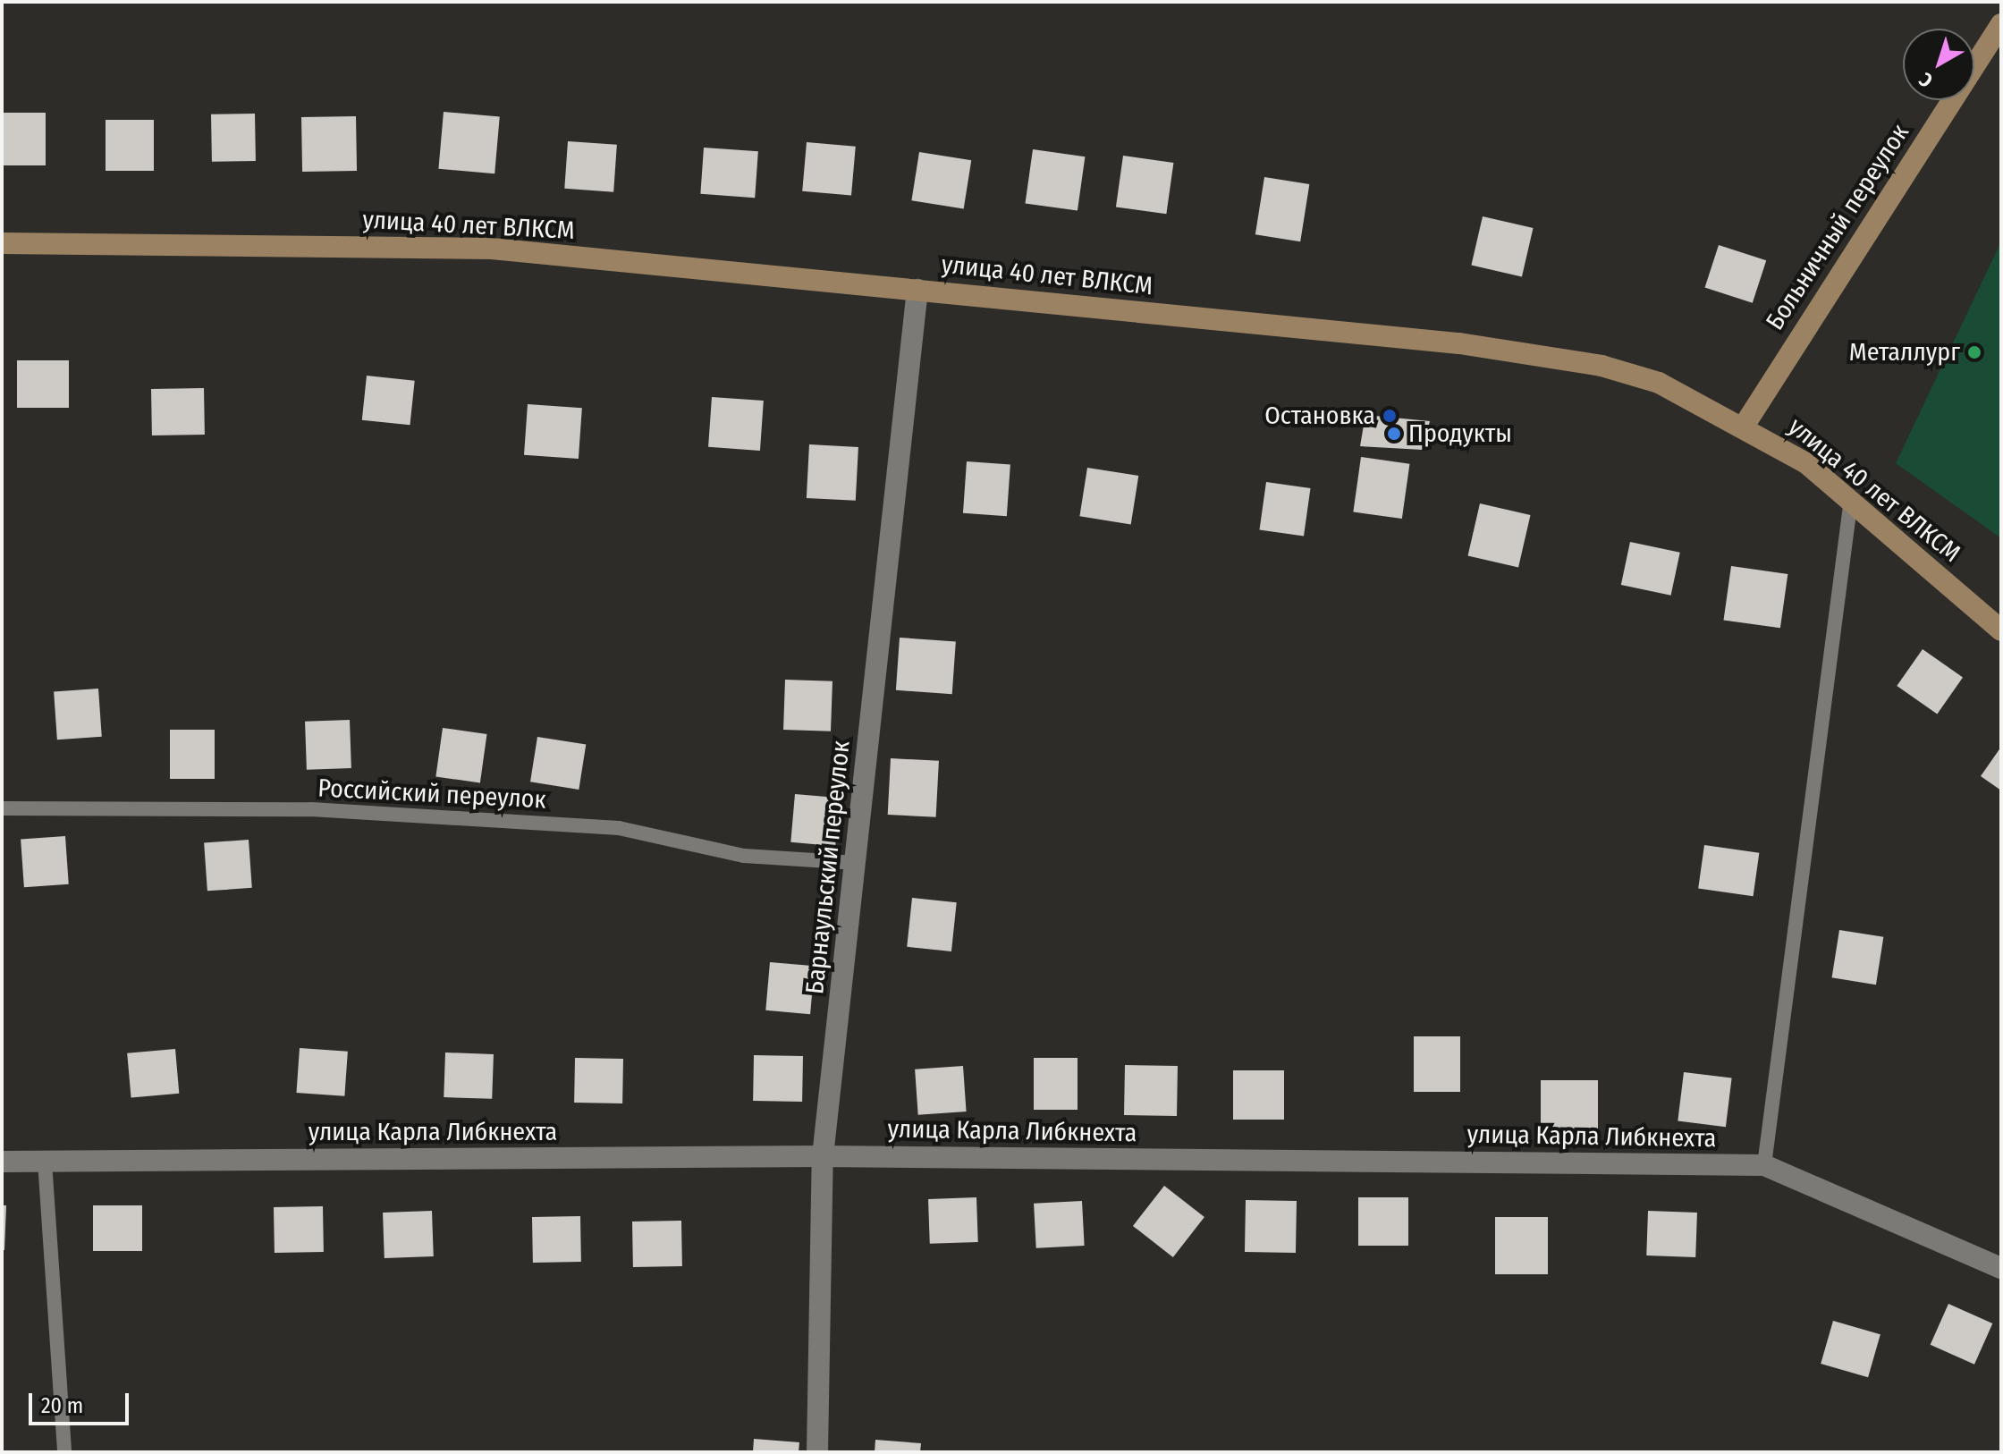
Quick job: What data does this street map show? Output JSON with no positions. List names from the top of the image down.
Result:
{
  "streets": {
    "street": [
      "улица 40 лет ВЛКСМ",
      "Больничный переулок",
      "Барнаульский переулок",
      "улица Карла Либкнехта"
    ],
    "lane": ["Российский переулок"]
  },
  "crossings": [
    ["улица 40 лет ВЛКСМ", "Больничный переулок"],
    ["улица 40 лет ВЛКСМ", "Барнаульский переулок"],
    ["Российский переулок", "Барнаульский переулок"],
    ["Барнаульский переулок", "улица Карла Либкнехта"]
  ],
  "places": ["Металлург", "Остановка", "Продукты"],
  "scale_bar": "20 m",
  "north": "bottom left"
}
